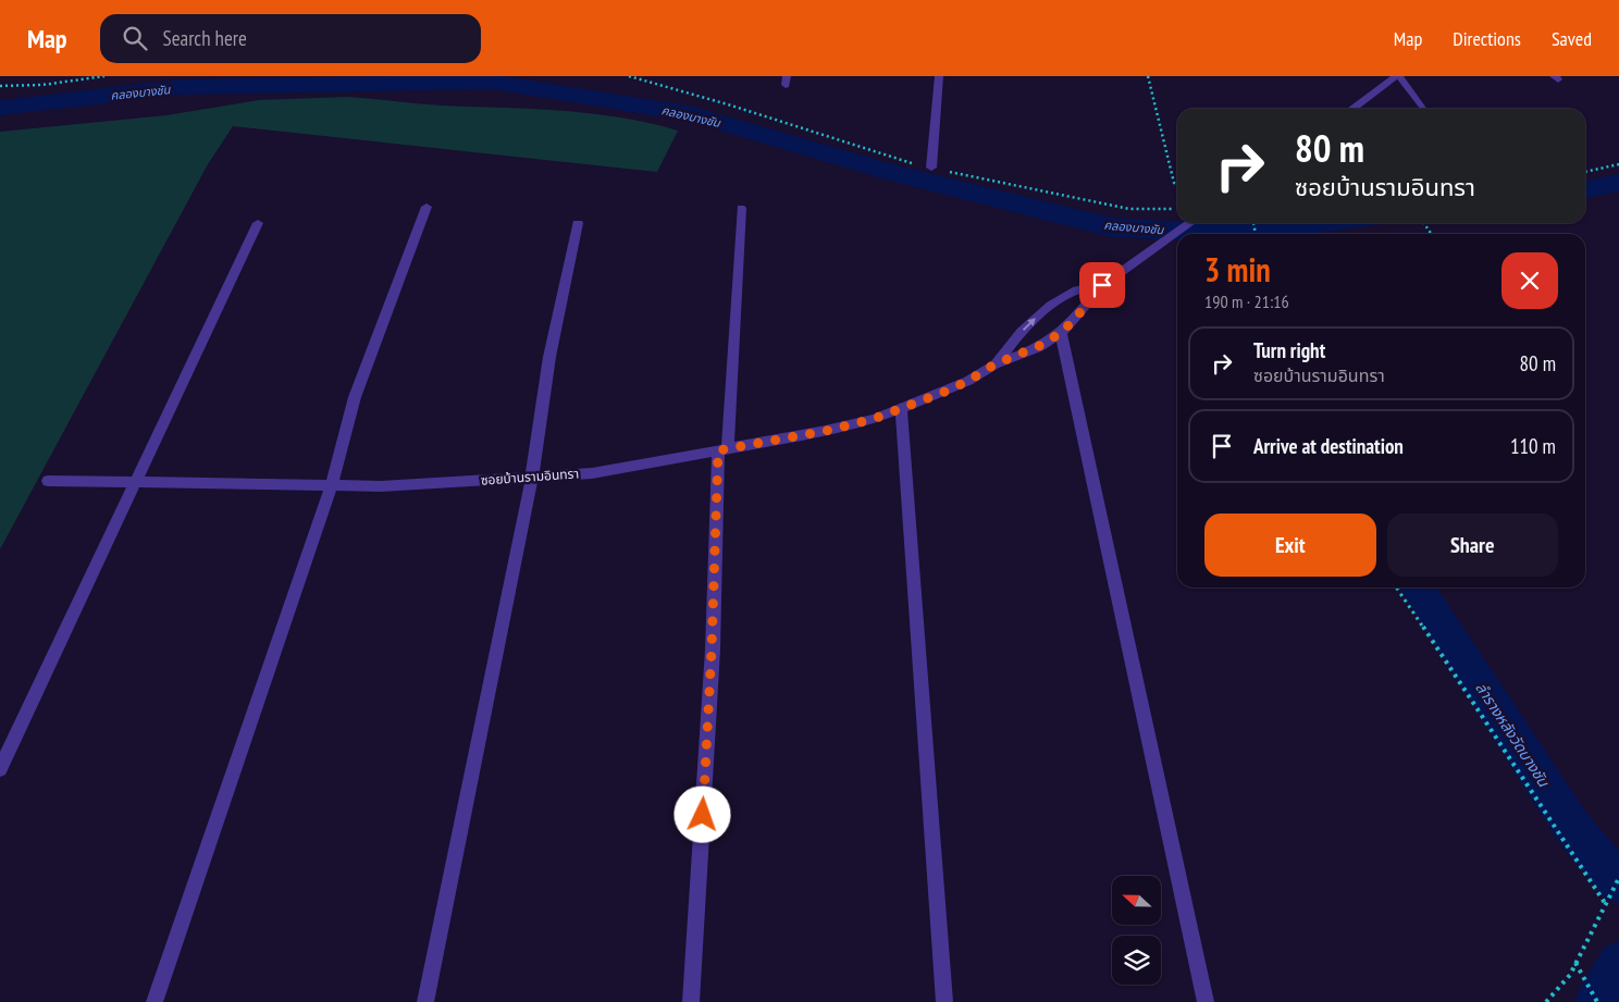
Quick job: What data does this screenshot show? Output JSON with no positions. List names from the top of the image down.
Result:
{
  "streets": {
    "street": ["ซอยบ้านรามอินทรา"]
  },
  "water": ["คลองบางชัน", "ลำรางหลังวัดบางชัน"],
  "north": "left",
  "page": {
    "header": "Map",
    "search": "Search here",
    "nav": ["Map", "Directions", "Saved"],
    "turn": ["80 m", "ซอยบ้านรามอินทรา"],
    "heading": ["3 min", "190 m · 21:16"],
    "list": [
      {
        "name": "Turn right",
        "note": "ซอยบ้านรามอินทรา",
        "value": "80 m"
      },
      {
        "name": "Arrive at destination",
        "value": "110 m"
      }
    ],
    "buttons": ["Exit", "Share"]
  }
}
